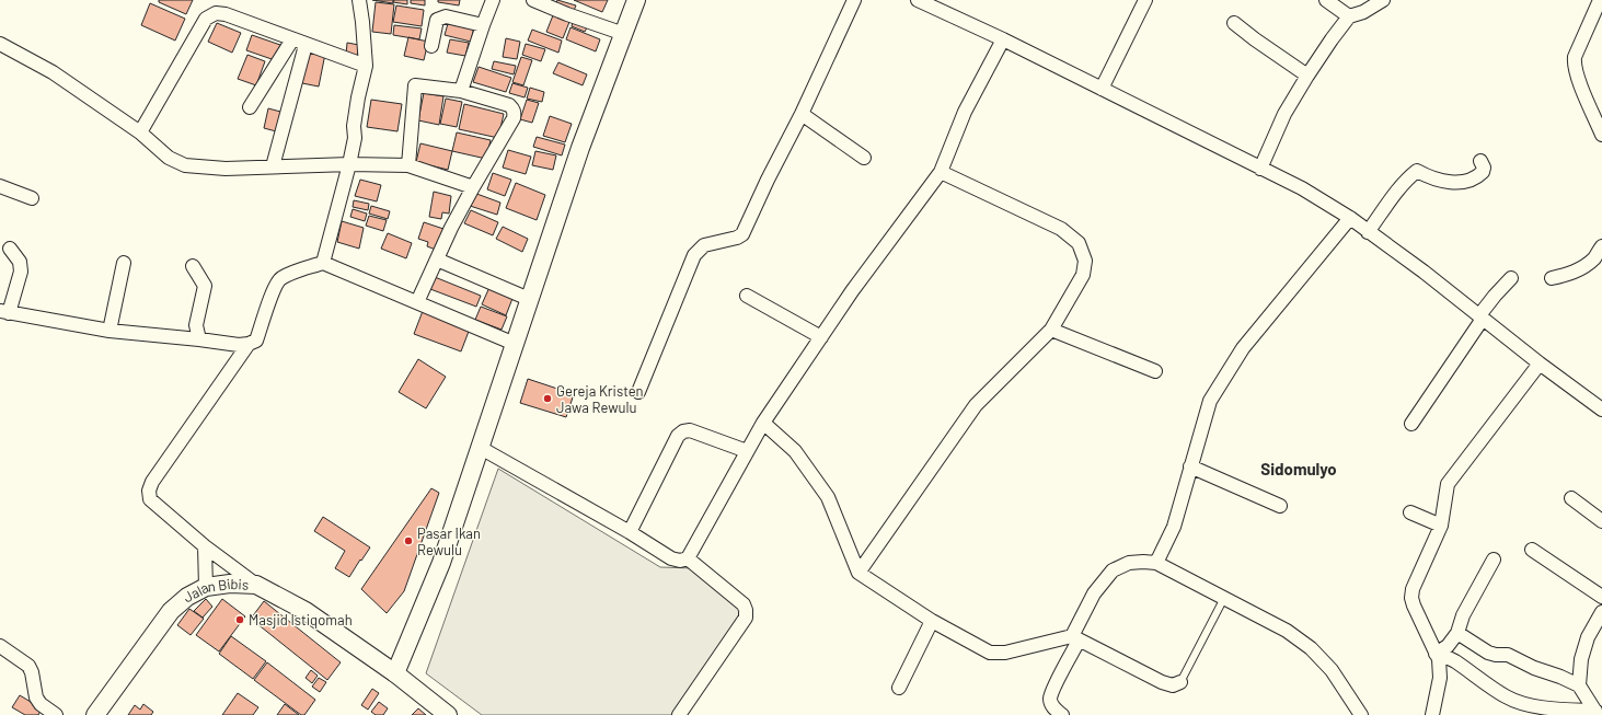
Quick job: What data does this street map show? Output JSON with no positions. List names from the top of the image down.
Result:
{
  "streets": {
    "main road": ["Jalan Bibis"]
  },
  "districts": ["Sidomulyo"],
  "places": ["Gereja Kristen Jawa Rewulu", "Pasar Ikan Rewulu", "Masjid Istiqomah"]
}
